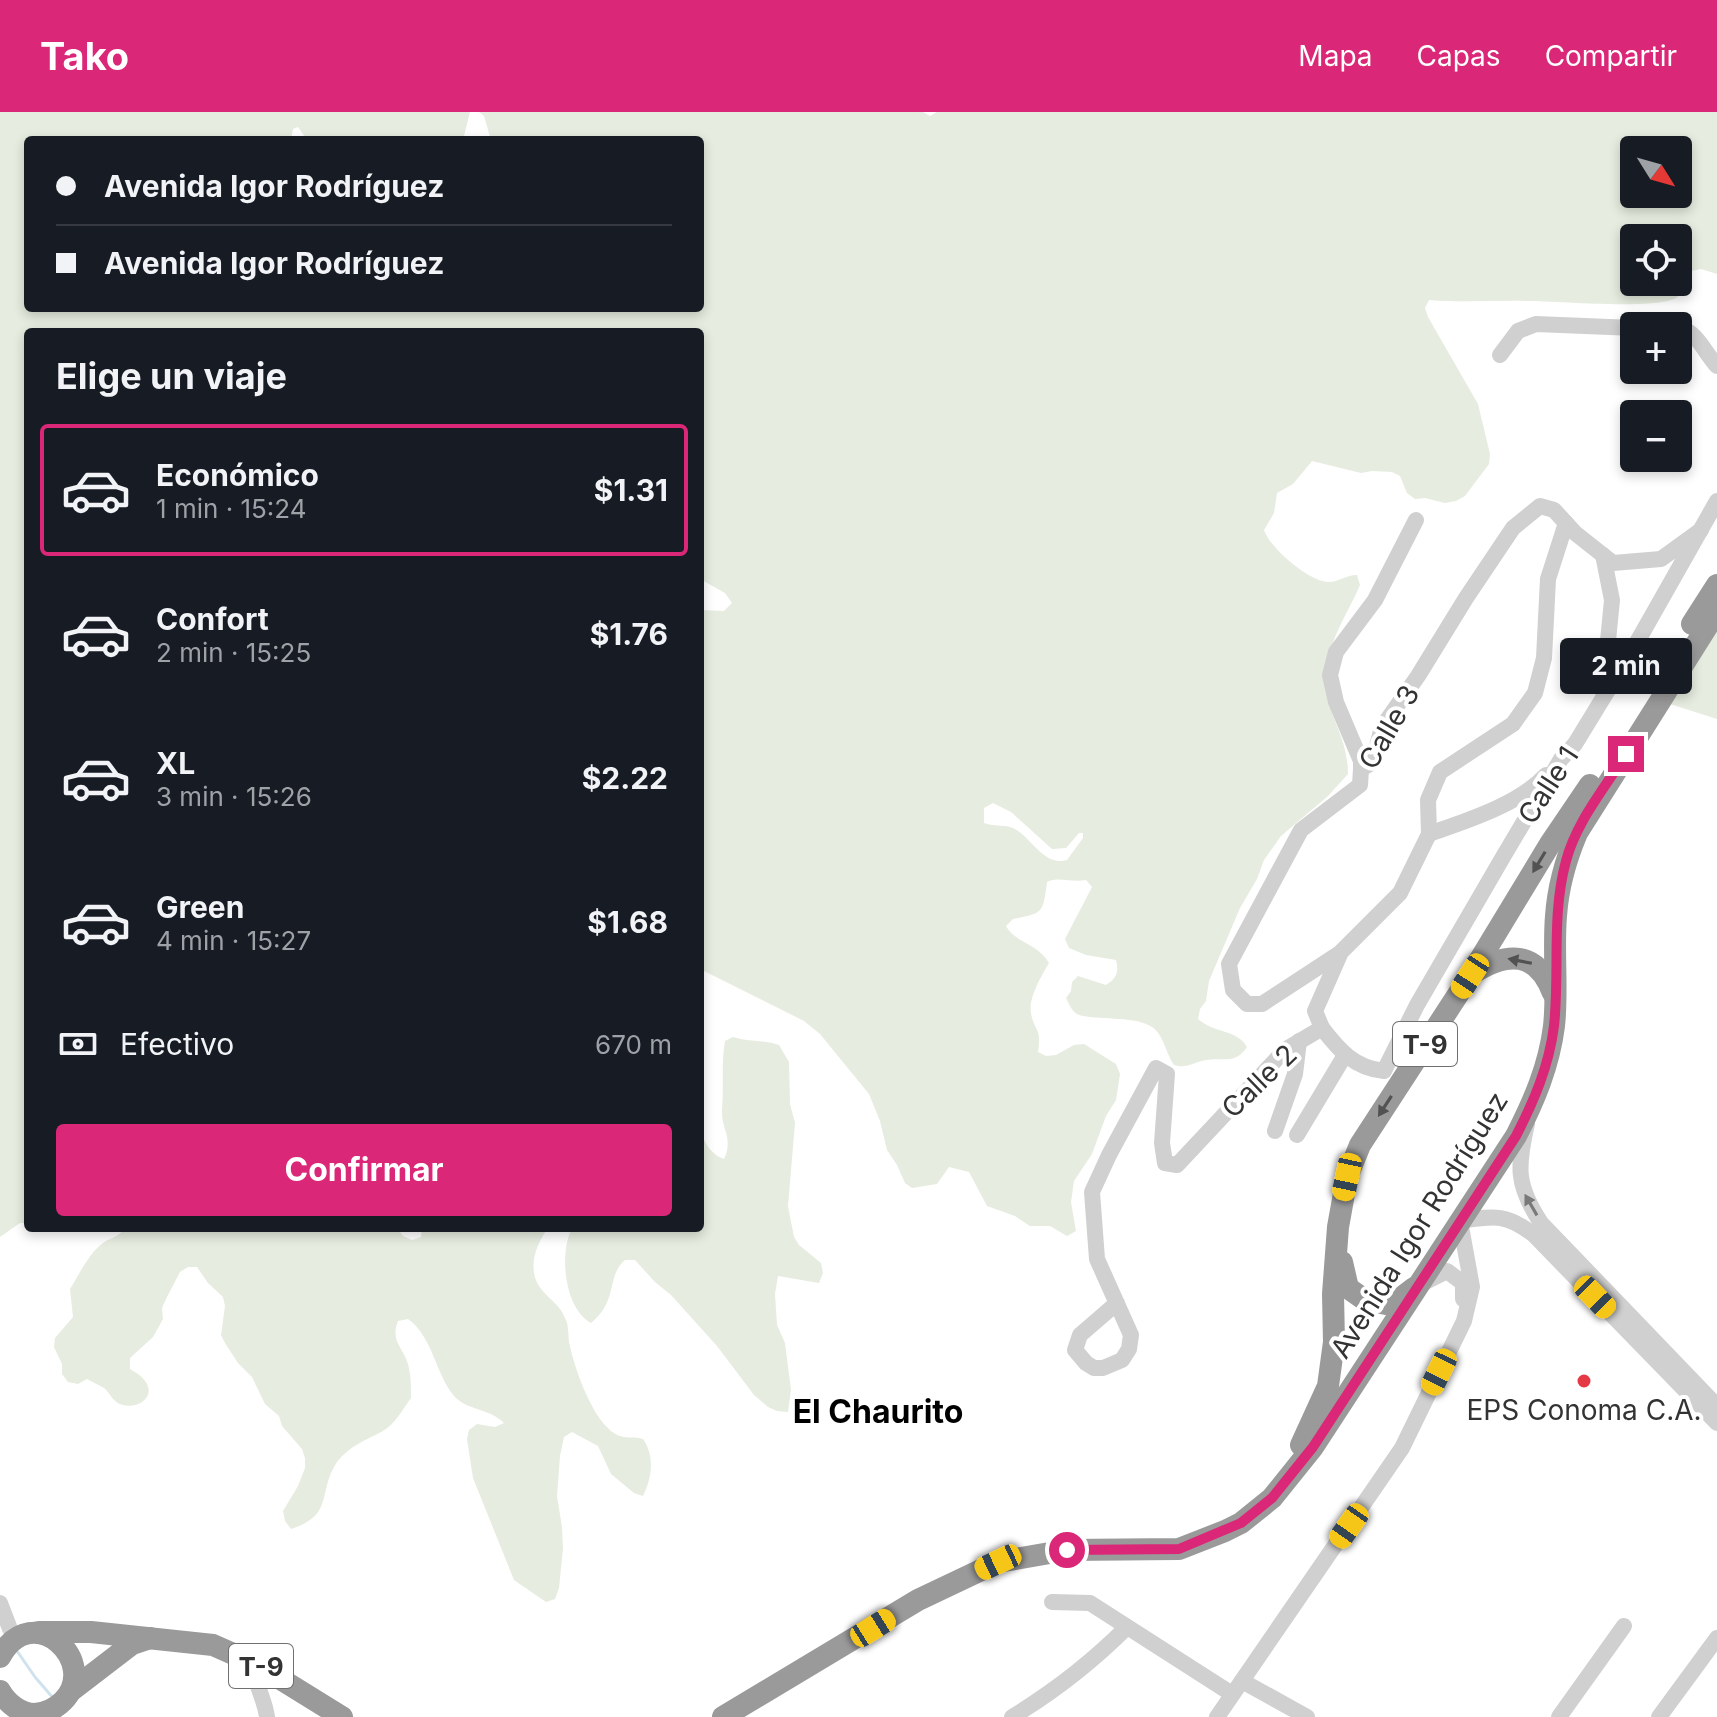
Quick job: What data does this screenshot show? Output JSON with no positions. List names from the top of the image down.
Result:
{
  "streets": {
    "highway": ["T-9", "Avenida Igor Rodríguez"],
    "street": ["Calle 3", "Calle 1", "Calle 2"]
  },
  "crossings": [
    ["Calle 3", "Calle 2"],
    ["T-9", "Avenida Igor Rodríguez"]
  ],
  "districts": ["El Chaurito"],
  "places": ["EPS Conoma C.A."],
  "north": "bottom right",
  "page": {
    "header": "Tako",
    "nav": ["Mapa", "Capas", "Compartir"],
    "map_buttons": ["+", "−"],
    "banner": ["Avenida Igor Rodríguez", "Avenida Igor Rodríguez"],
    "heading": "Elige un viaje",
    "list": [
      {
        "name": "Económico",
        "note": "1 min · 15:24",
        "value": "$1.31"
      },
      {
        "name": "Confort",
        "note": "2 min · 15:25",
        "value": "$1.76"
      },
      {
        "name": "XL",
        "note": "3 min · 15:26",
        "value": "$2.22"
      },
      {
        "name": "Green",
        "note": "4 min · 15:27",
        "value": "$1.68"
      }
    ],
    "bubble": "2 min",
    "pay": ["Efectivo", "670 m"],
    "buttons": "Confirmar"
  }
}
